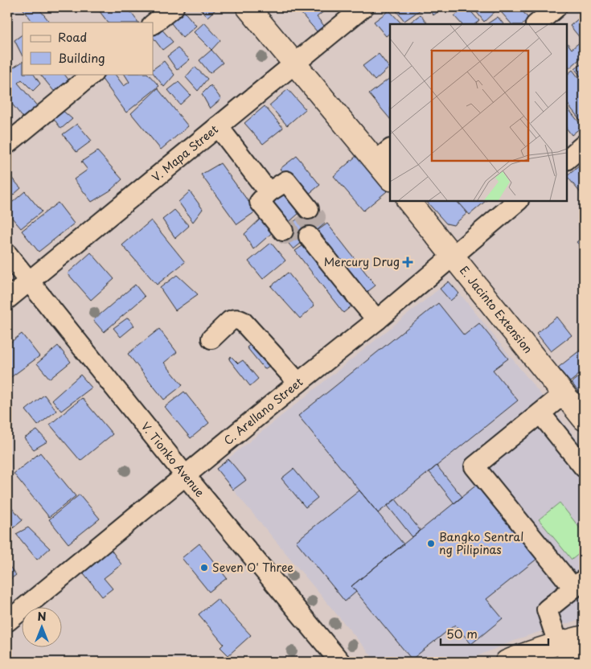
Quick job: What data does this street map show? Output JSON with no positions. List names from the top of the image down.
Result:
{
  "streets": {
    "main road": ["E. Jacinto Extension"],
    "street": ["V. Mapa Street", "C. Arellano Street", "V. Tionko Avenue"]
  },
  "crossings": [
    ["V. Mapa Street", "V. Tionko Avenue"],
    ["E. Jacinto Extension", "C. Arellano Street"],
    ["C. Arellano Street", "V. Tionko Avenue"]
  ],
  "places": {
    "health": ["Mercury Drug"],
    "other": ["Bangko Sentral ng Pilipinas", "Seven O' Three"]
  },
  "legend": ["Road", "Building"],
  "scale_bar": "50 m",
  "north": "top"
}
